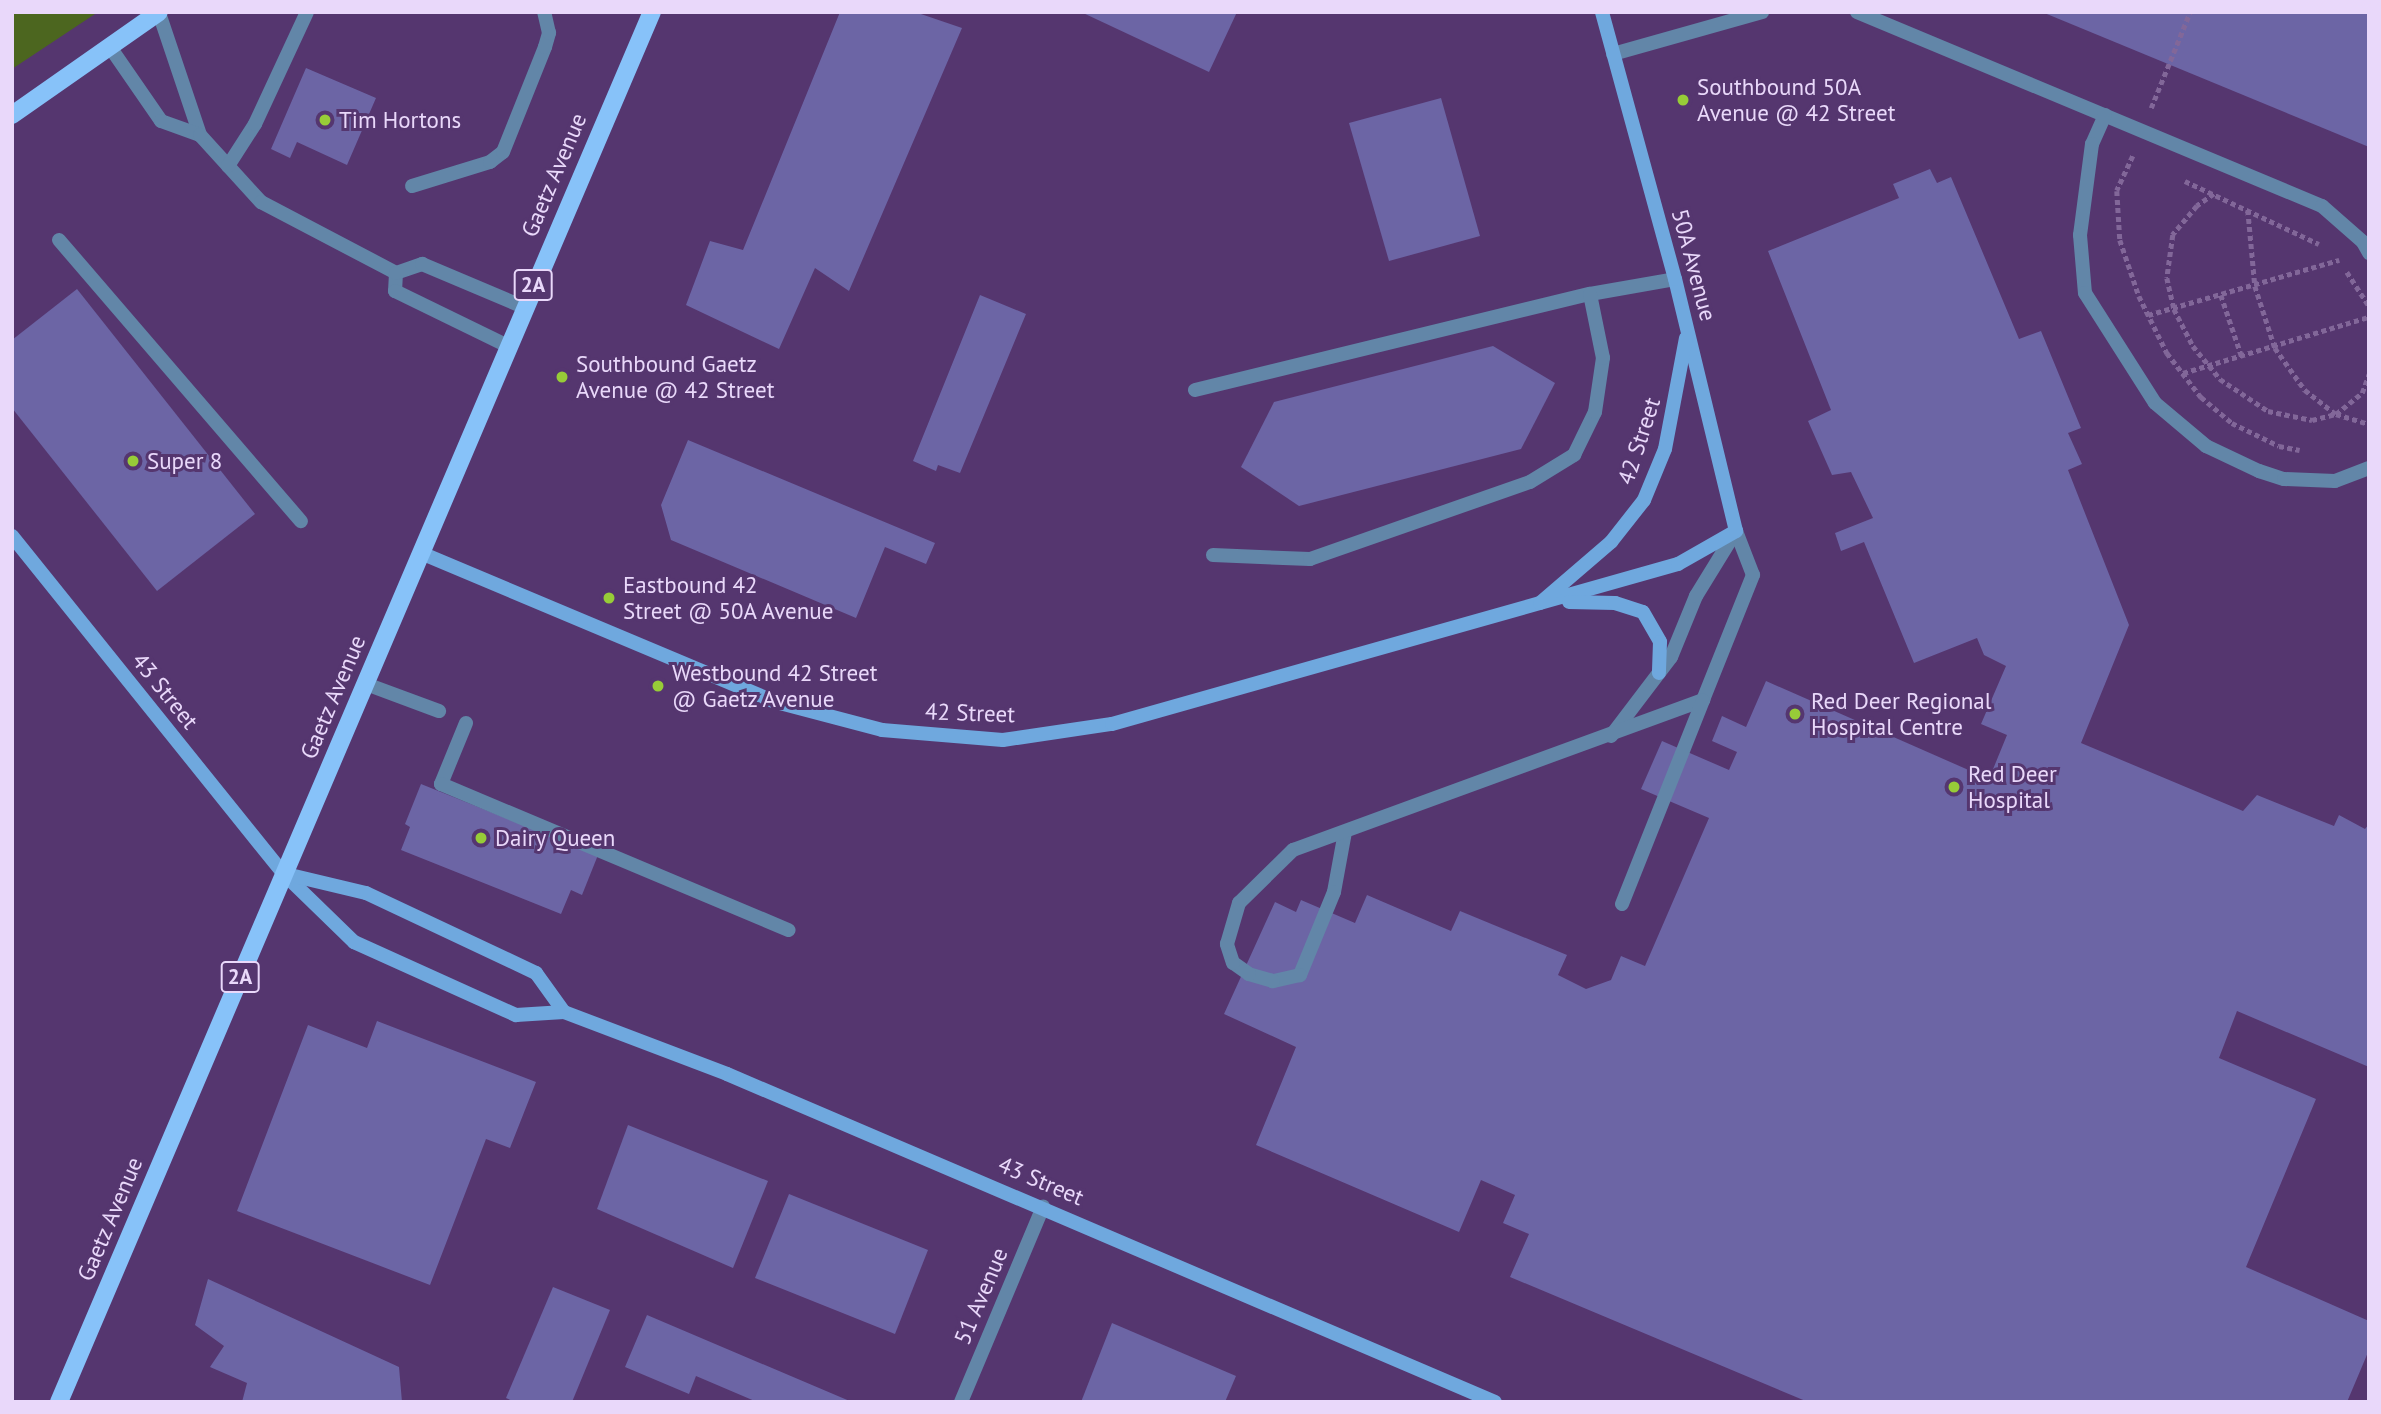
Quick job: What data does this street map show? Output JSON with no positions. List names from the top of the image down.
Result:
{
  "streets": {
    "main road": ["Gaetz Avenue", "2A"],
    "street": [
      "50A Avenue",
      "42 Street",
      "43 Street",
      "51 Avenue"
    ]
  },
  "crossings": [
    ["Gaetz Avenue", "42 Street"],
    ["Gaetz Avenue", "43 Street"],
    ["50A Avenue", "42 Street"],
    ["43 Street", "51 Avenue"]
  ],
  "places": [
    "Southbound 50A Avenue @ 42 Street",
    "Tim Hortons",
    "Southbound Gaetz Avenue @ 42 Street",
    "Super 8",
    "Eastbound 42 Street @ 50A Avenue",
    "Westbound 42 Street @ Gaetz Avenue",
    "Red Deer Regional Hospital Centre",
    "Red Deer Hospital",
    "Dairy Queen"
  ]
}
